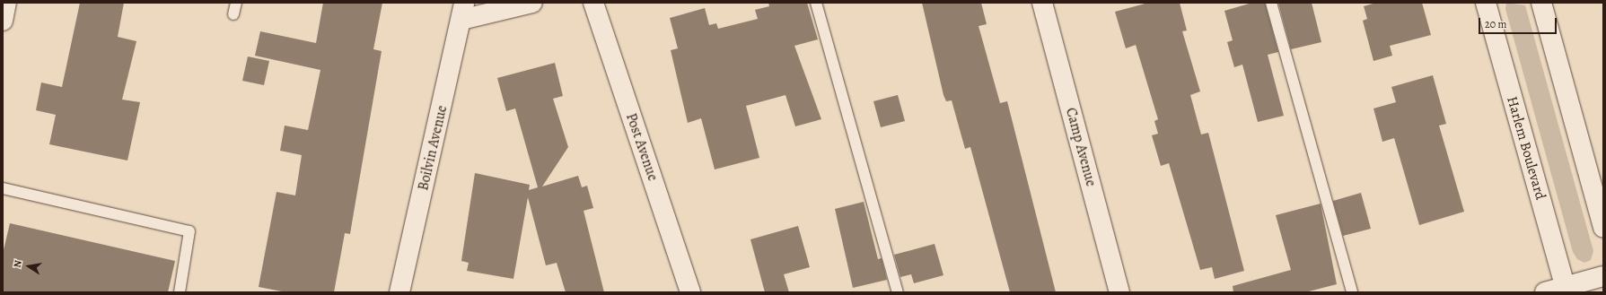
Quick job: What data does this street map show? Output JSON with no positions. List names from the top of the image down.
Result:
{
  "streets": {
    "street": [
      "Post Avenue",
      "Camp Avenue",
      "Boilvin Avenue",
      "Harlem Boulevard"
    ]
  },
  "scale_bar": "20 m",
  "north": "left"
}
